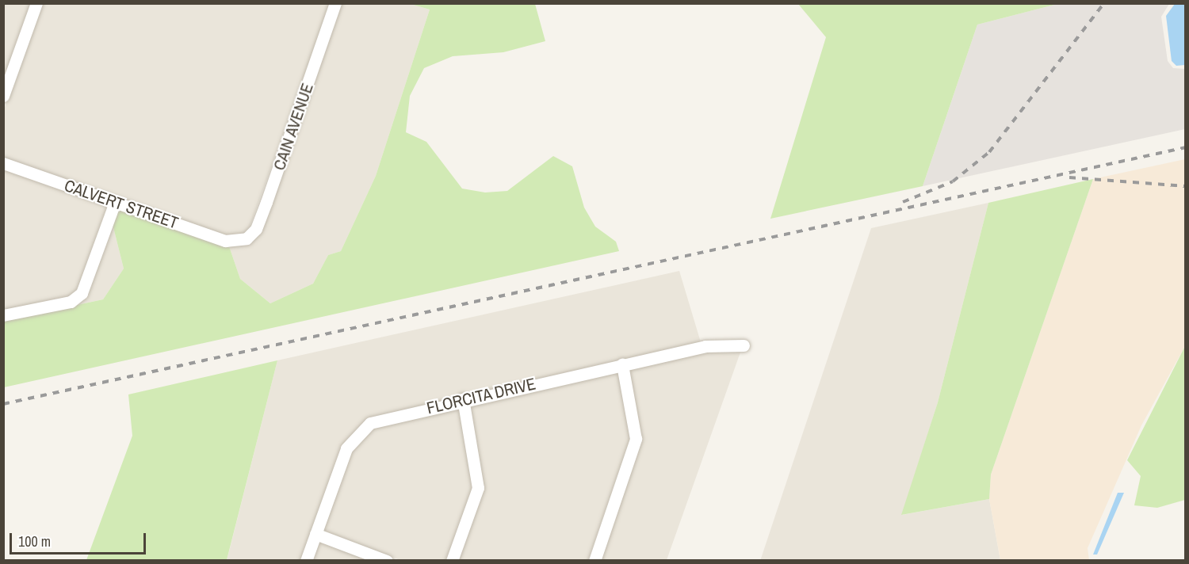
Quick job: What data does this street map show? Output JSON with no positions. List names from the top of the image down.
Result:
{
  "streets": {
    "street": ["CAIN AVENUE", "CALVERT STREET", "FLORCITA DRIVE"]
  },
  "crossings": [
    ["CAIN AVENUE", "CALVERT STREET"]
  ],
  "scale_bar": "100 m"
}
